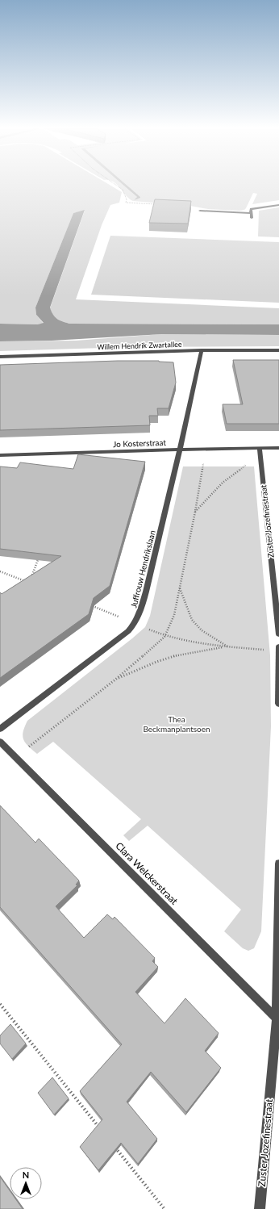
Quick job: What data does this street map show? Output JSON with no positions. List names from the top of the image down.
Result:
{
  "streets": {
    "street": [
      "Willem Hendrik Zwartallee",
      "Jo Kosterstraat",
      "Zuster Jozefinestraat",
      "Juffrouw Hendrikslaan",
      "Clara Welckerstraat"
    ]
  },
  "crossings": [
    ["Willem Hendrik Zwartallee", "Juffrouw Hendrikslaan"],
    ["Jo Kosterstraat", "Zuster Jozefinestraat"],
    ["Jo Kosterstraat", "Juffrouw Hendrikslaan"],
    ["Zuster Jozefinestraat", "Clara Welckerstraat"]
  ],
  "parks": ["Thea Beckmanplantsoen"],
  "north": "top"
}
